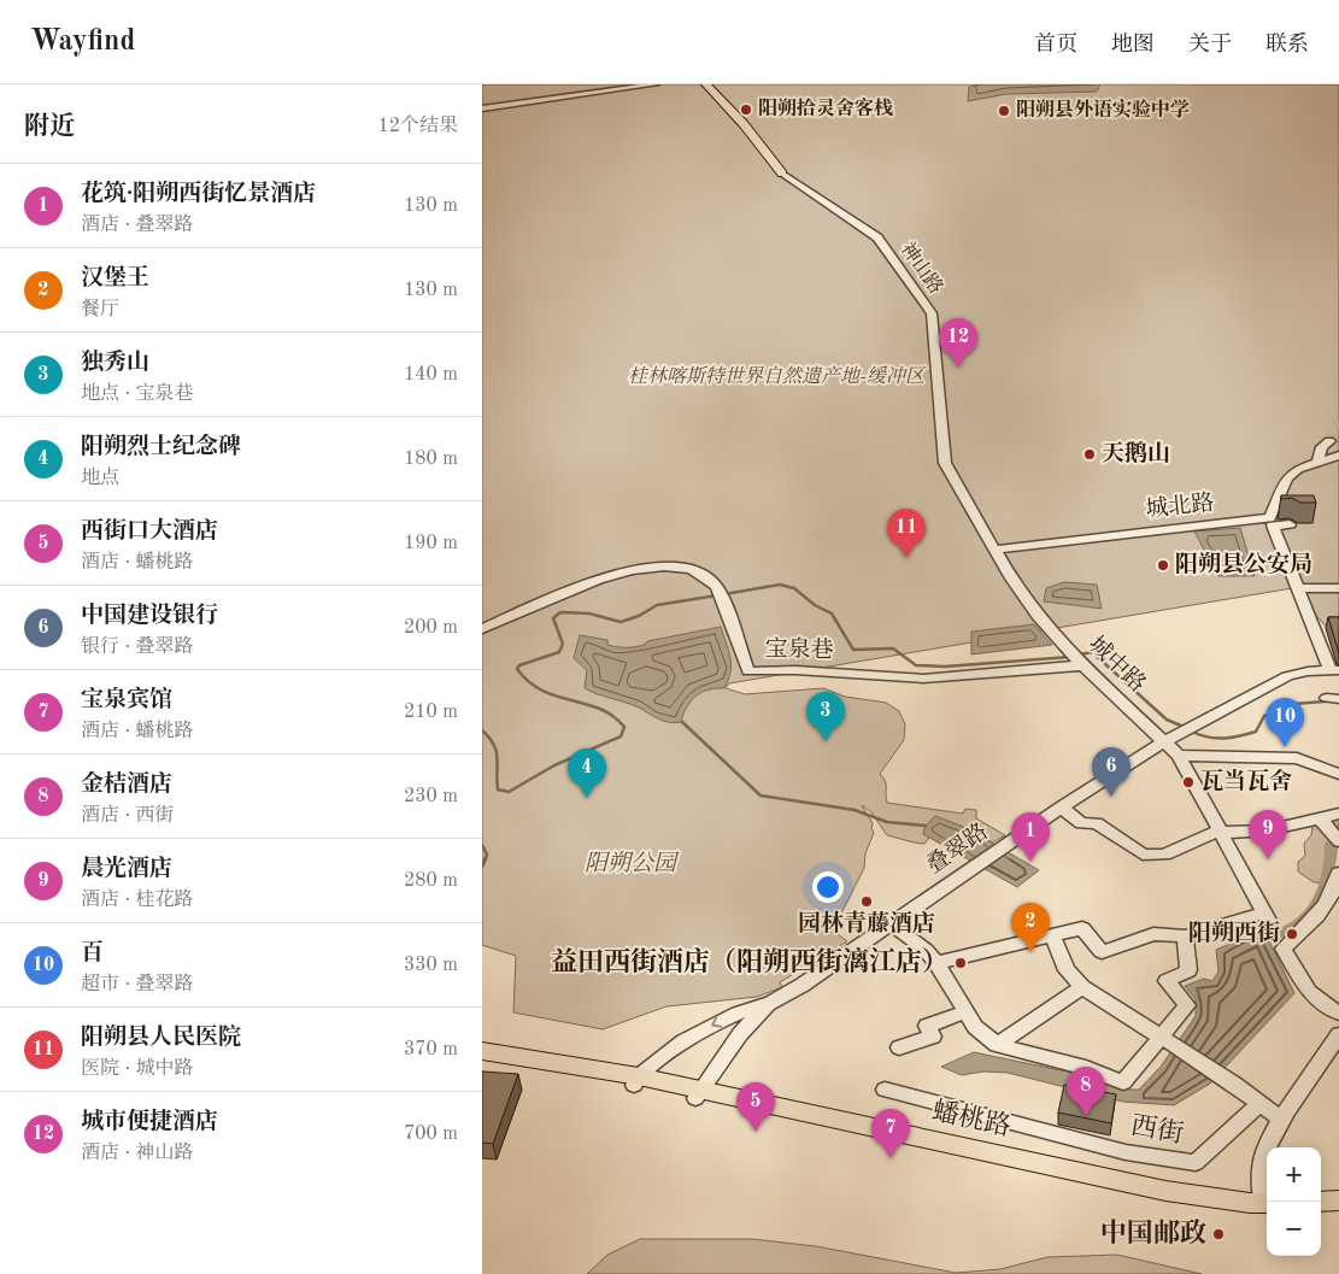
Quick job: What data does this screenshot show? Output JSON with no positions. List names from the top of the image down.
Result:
{
  "streets": {
    "main road": ["蟠桃路"],
    "street": [
      "神山路",
      "城北路",
      "宝泉巷",
      "城中路",
      "叠翠路",
      "西街"
    ]
  },
  "crossings": [
    ["神山路", "城中路"],
    ["城北路", "城中路"],
    ["宝泉巷", "城中路"],
    ["城中路", "叠翠路"]
  ],
  "parks": ["桂林喀斯特世界自然遗产地-缓冲区", "阳朔公园"],
  "places": [
    "阳朔拾灵舍客栈",
    "阳朔县外语实验中学",
    "天鹅山",
    "阳朔县公安局",
    "瓦当瓦舍",
    "园林青藤酒店",
    "阳朔西街",
    "益田西街酒店（阳朔西街漓江店）",
    "中国邮政"
  ],
  "page": {
    "header": "Wayfind",
    "nav": [
      "首页",
      "地图",
      "关于",
      "联系"
    ],
    "heading": ["附近", "12个结果"],
    "list": [
      {
        "mark": "1",
        "name": "花筑·阳朔西街忆景酒店",
        "note": "酒店 · 叠翠路",
        "value": "130 m"
      },
      {
        "mark": "2",
        "name": "汉堡王",
        "note": "餐厅",
        "value": "130 m"
      },
      {
        "mark": "3",
        "name": "独秀山",
        "note": "地点 · 宝泉巷",
        "value": "140 m"
      },
      {
        "mark": "4",
        "name": "阳朔烈士纪念碑",
        "note": "地点",
        "value": "180 m"
      },
      {
        "mark": "5",
        "name": "西街口大酒店",
        "note": "酒店 · 蟠桃路",
        "value": "190 m"
      },
      {
        "mark": "6",
        "name": "中国建设银行",
        "note": "银行 · 叠翠路",
        "value": "200 m"
      },
      {
        "mark": "7",
        "name": "宝泉宾馆",
        "note": "酒店 · 蟠桃路",
        "value": "210 m"
      },
      {
        "mark": "8",
        "name": "金桔酒店",
        "note": "酒店 · 西街",
        "value": "230 m"
      },
      {
        "mark": "9",
        "name": "晨光酒店",
        "note": "酒店 · 桂花路",
        "value": "280 m"
      },
      {
        "mark": "10",
        "name": "百",
        "note": "超市 · 叠翠路",
        "value": "330 m"
      },
      {
        "mark": "11",
        "name": "阳朔县人民医院",
        "note": "医院 · 城中路",
        "value": "370 m"
      },
      {
        "mark": "12",
        "name": "城市便捷酒店",
        "note": "酒店 · 神山路",
        "value": "700 m"
      }
    ],
    "pins": [
      "12",
      "11",
      "3",
      "10",
      "6",
      "4",
      "9",
      "1",
      "2",
      "8",
      "5",
      "7"
    ],
    "map_buttons": ["+", "−"]
  }
}
